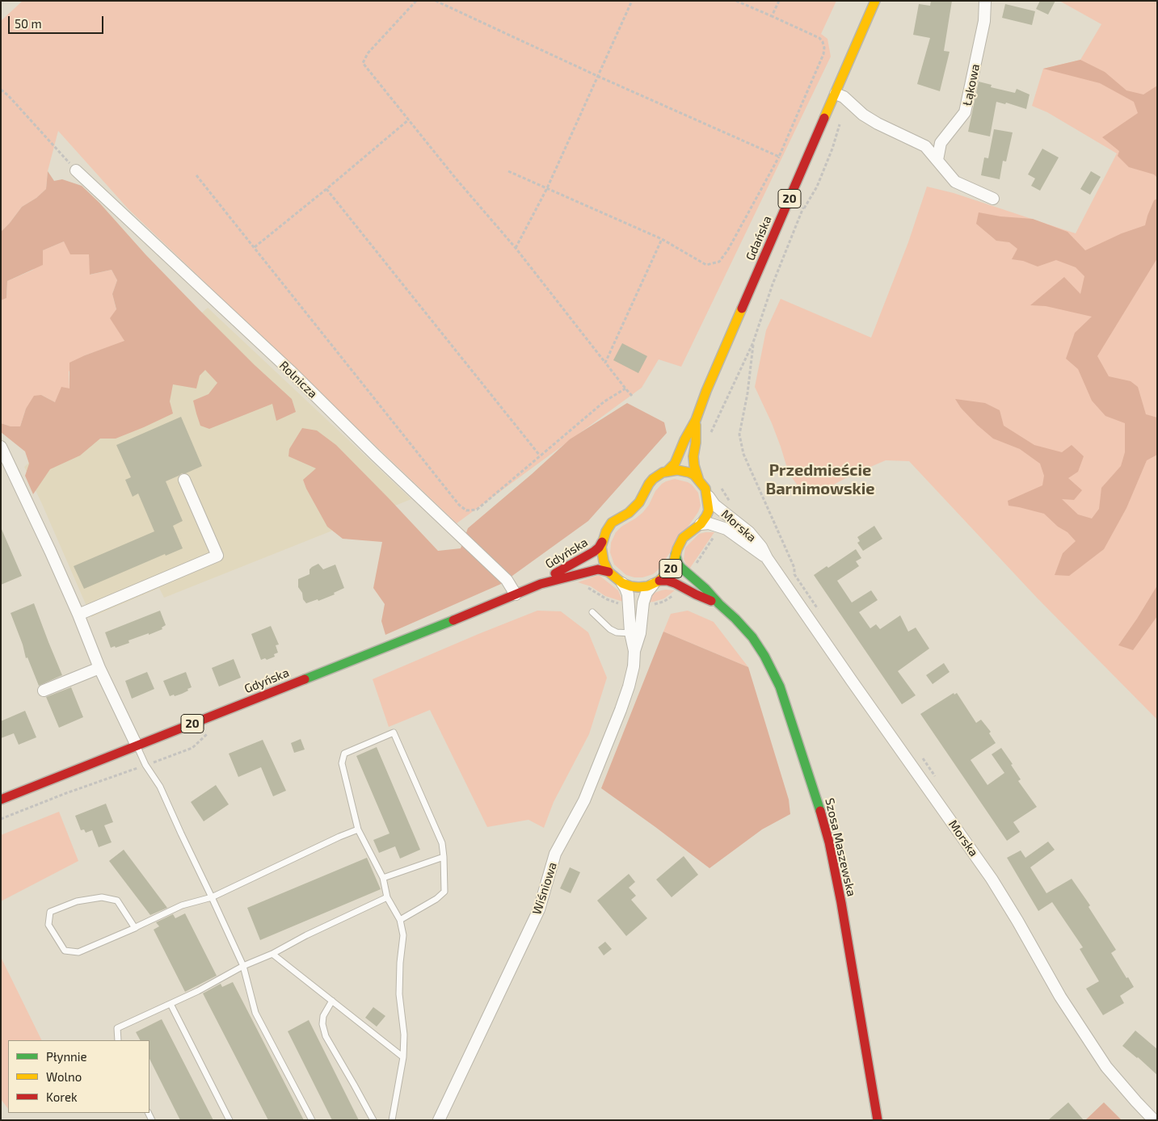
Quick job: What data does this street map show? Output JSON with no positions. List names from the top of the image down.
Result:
{
  "streets": {
    "main road": [
      "20",
      "Gdańska",
      "Gdyńska",
      "Szosa Maszewska"
    ],
    "street": [
      "Łąkowa",
      "Rolnicza",
      "Morska",
      "Wiśniowa"
    ]
  },
  "crossings": [
    ["20", "Gdańska"],
    ["20", "Morska"],
    ["20", "Gdyńska"],
    ["20", "Szosa Maszewska"],
    ["20", "Wiśniowa"],
    ["Rolnicza", "Gdyńska"],
    ["Szosa Maszewska", "Wiśniowa"]
  ],
  "districts": ["Przedmieście Barnimowskie"],
  "legend": ["Płynnie", "Wolno", "Korek"],
  "scale_bar": "50 m"
}
